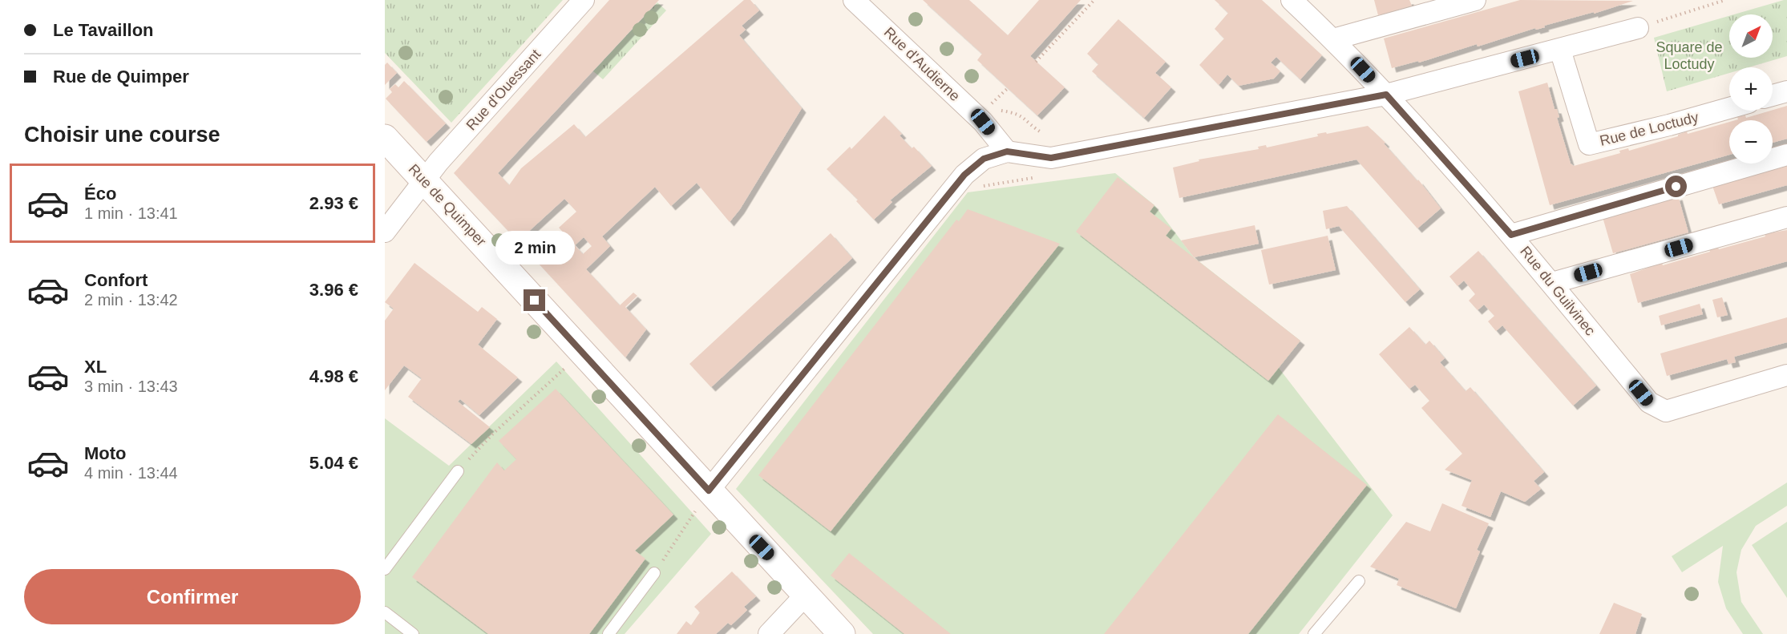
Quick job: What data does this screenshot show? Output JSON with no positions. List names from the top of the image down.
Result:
{
  "streets": {
    "main road": ["Rue de Quimper"],
    "street": [
      "Rue d'Audierne",
      "Rue d'Ouessant",
      "Rue de Loctudy",
      "Rue du Guilvinec"
    ]
  },
  "crossings": [
    ["Rue d'Ouessant", "Rue de Quimper"]
  ],
  "parks": ["Square de Loctudy"],
  "north": "top right",
  "page": {
    "banner": ["Le Tavaillon", "Rue de Quimper"],
    "map_buttons": ["+", "−"],
    "heading": "Choisir une course",
    "list": [
      {
        "name": "Éco",
        "note": "1 min · 13:41",
        "value": "2.93 €"
      },
      {
        "name": "Confort",
        "note": "2 min · 13:42",
        "value": "3.96 €"
      },
      {
        "name": "XL",
        "note": "3 min · 13:43",
        "value": "4.98 €"
      },
      {
        "name": "Moto",
        "note": "4 min · 13:44",
        "value": "5.04 €"
      }
    ],
    "bubble": "2 min",
    "buttons": "Confirmer"
  }
}
